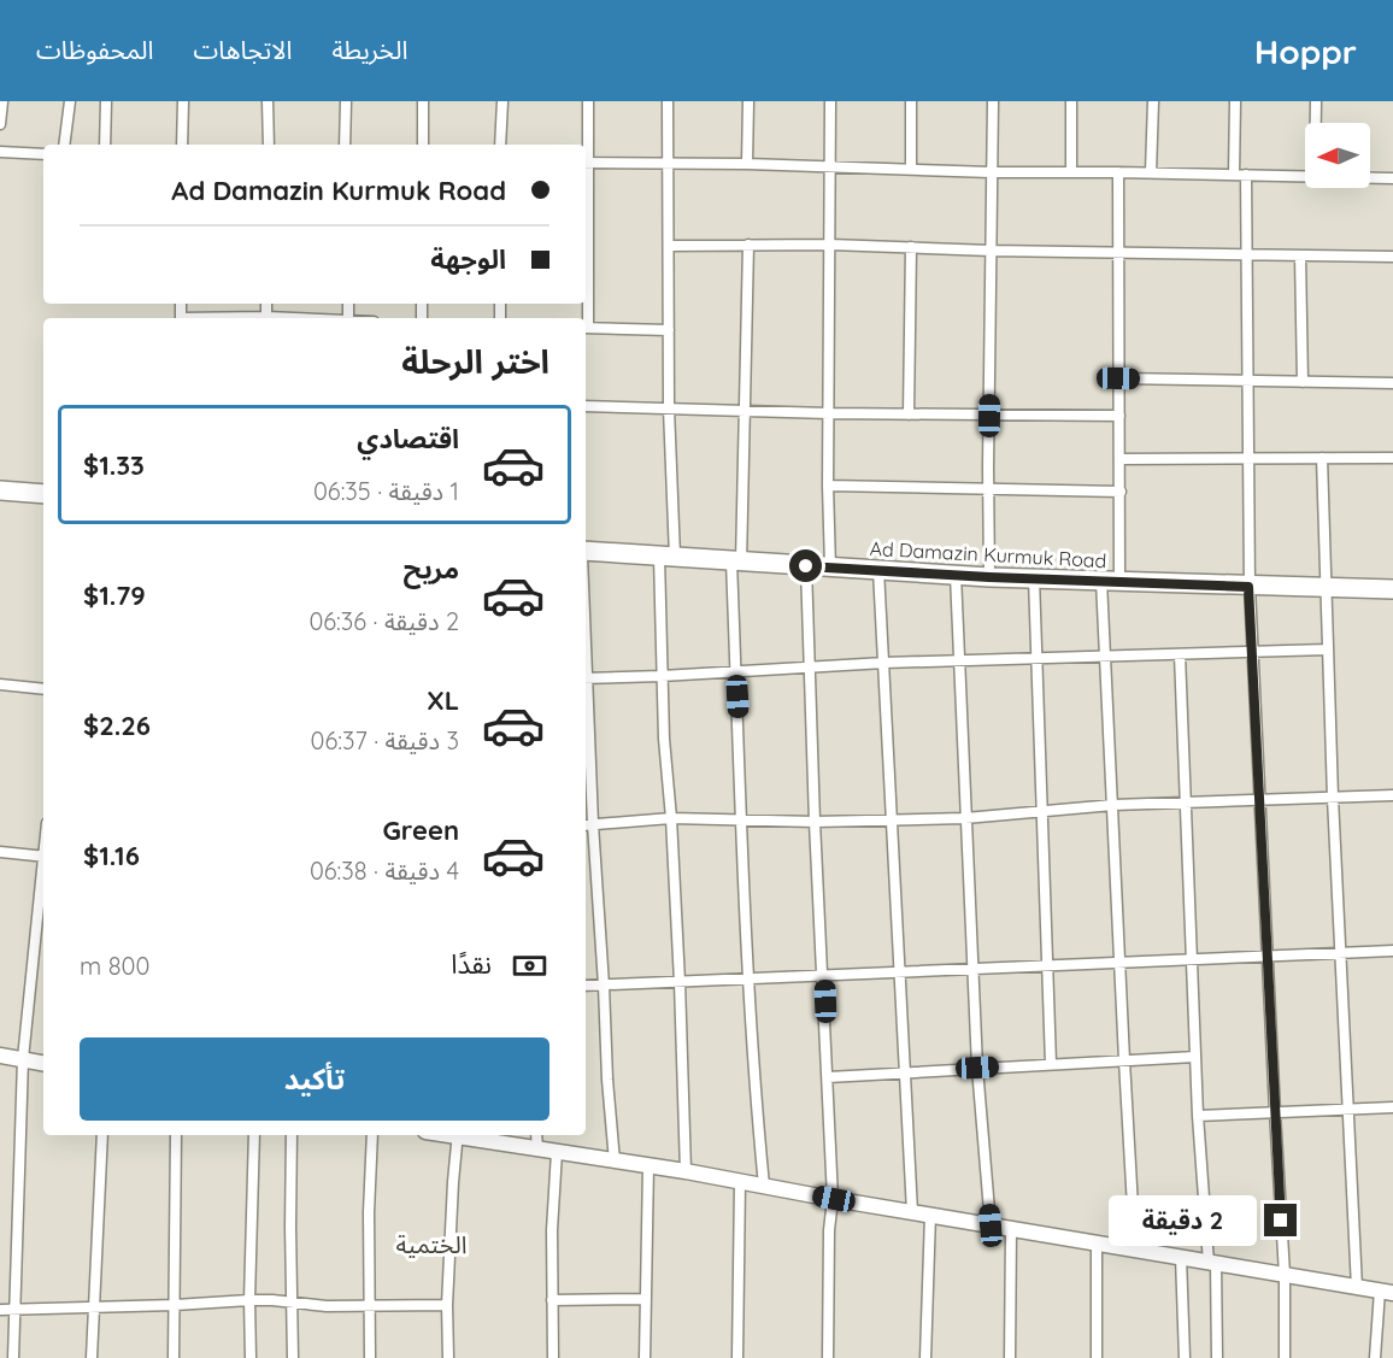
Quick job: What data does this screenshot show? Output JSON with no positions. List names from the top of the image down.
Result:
{
  "streets": {
    "highway": ["Ad Damazin Kurmuk Road"]
  },
  "districts": ["الختمية"],
  "north": "left",
  "page": {
    "header": "Hoppr",
    "nav": ["الخريطة", "الاتجاهات", "المحفوظات"],
    "banner": ["Ad Damazin Kurmuk Road", "الوجهة"],
    "heading": "اختر الرحلة",
    "list": [
      {
        "name": "اقتصادي",
        "note": "1 دقيقة · 06:35",
        "value": "$1.33"
      },
      {
        "name": "مريح",
        "note": "2 دقيقة · 06:36",
        "value": "$1.79"
      },
      {
        "name": "XL",
        "note": "3 دقيقة · 06:37",
        "value": "$2.26"
      },
      {
        "name": "Green",
        "note": "4 دقيقة · 06:38",
        "value": "$1.16"
      }
    ],
    "pay": ["نقدًا", "800 m"],
    "buttons": "تأكيد",
    "bubble": "2 دقيقة"
  }
}
